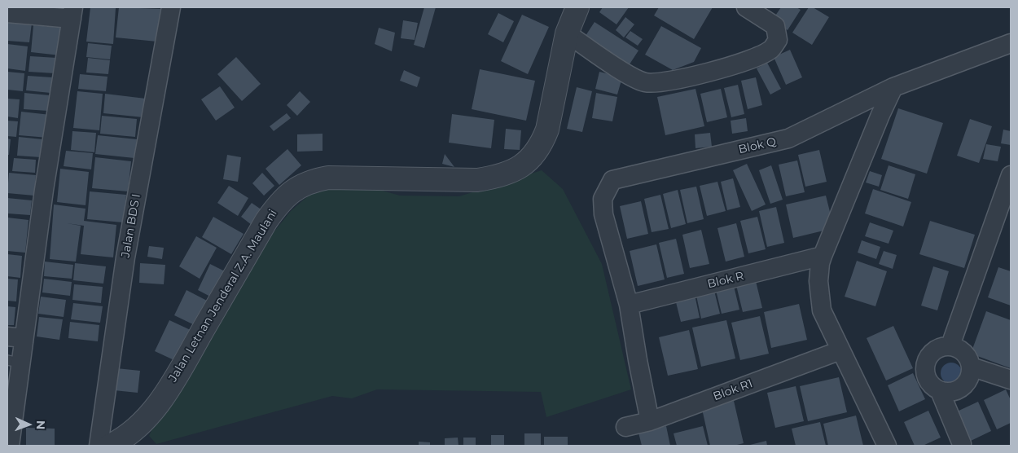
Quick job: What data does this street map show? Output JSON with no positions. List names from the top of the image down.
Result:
{
  "streets": {
    "street": [
      "Blok Q",
      "Jalan BDS I",
      "Blok R",
      "Jalan Letnan Jenderal Z.A. Maulani",
      "Blok R1"
    ]
  },
  "crossings": [
    ["Blok Q", "Blok R"]
  ],
  "north": "right"
}
